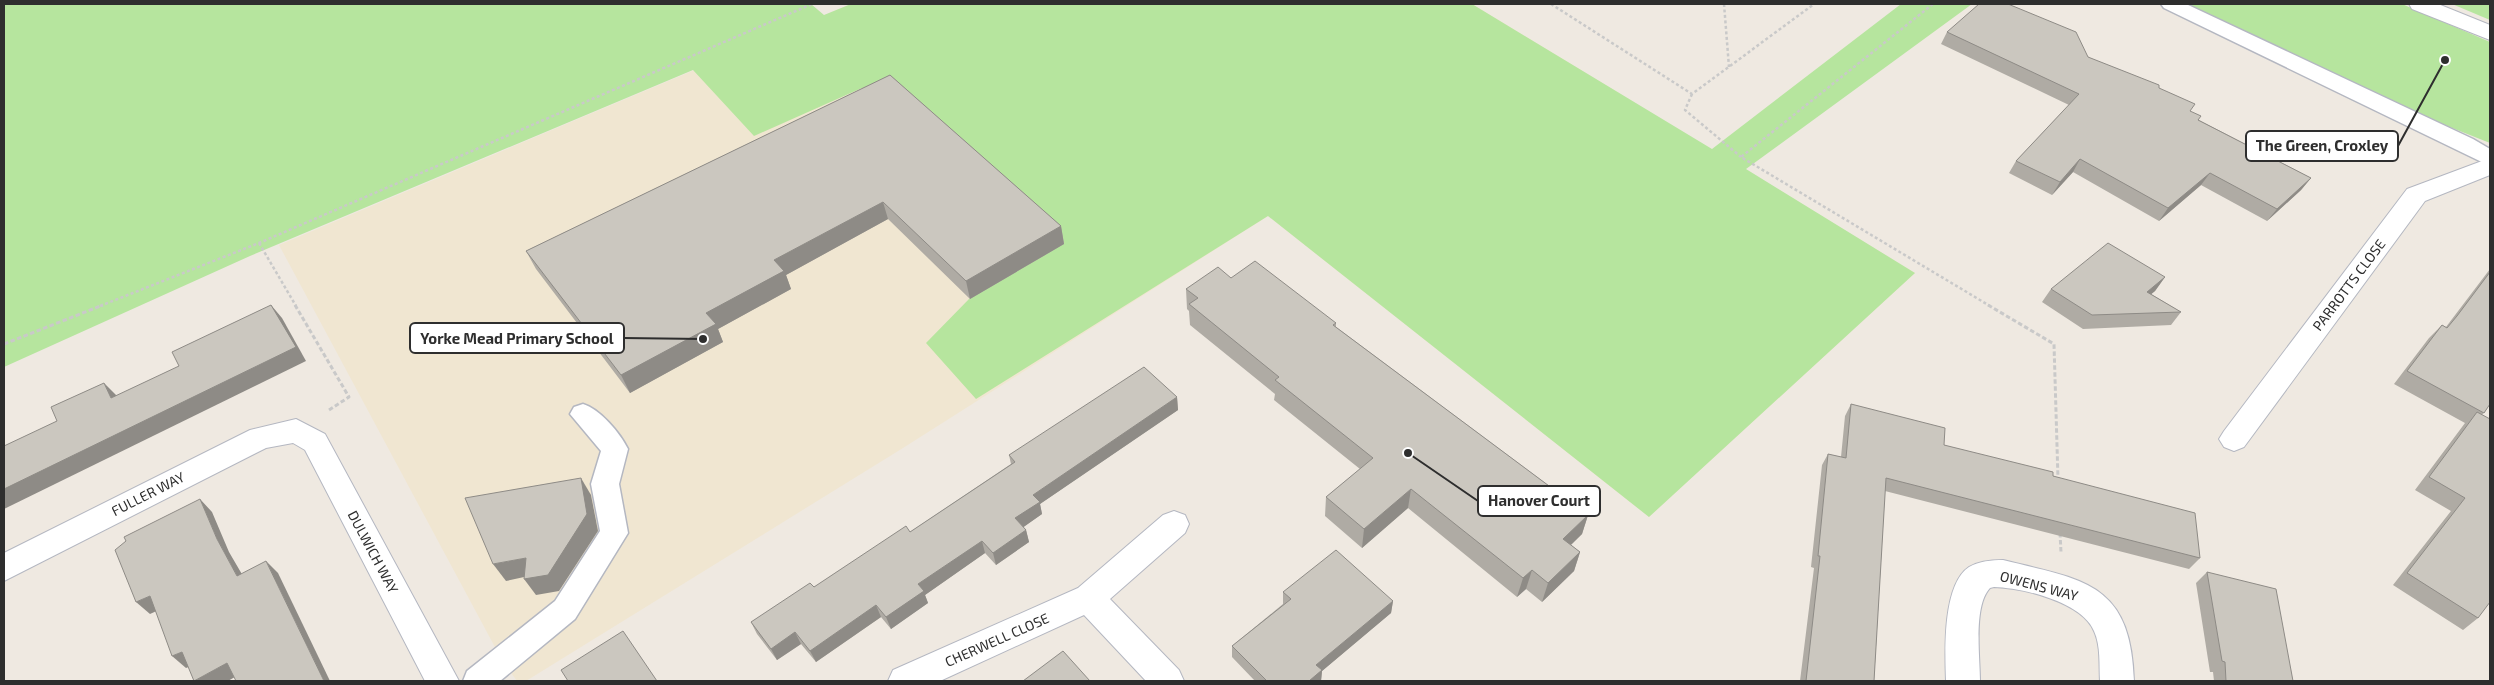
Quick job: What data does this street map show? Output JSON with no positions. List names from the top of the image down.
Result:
{
  "streets": {
    "street": [
      "PARROTTS CLOSE",
      "FULLER WAY",
      "DULWICH WAY",
      "OWENS WAY",
      "CHERWELL CLOSE"
    ]
  },
  "crossings": [
    ["FULLER WAY", "DULWICH WAY"]
  ],
  "places": ["The Green, Croxley", "Yorke Mead Primary School", "Hanover Court"]
}
